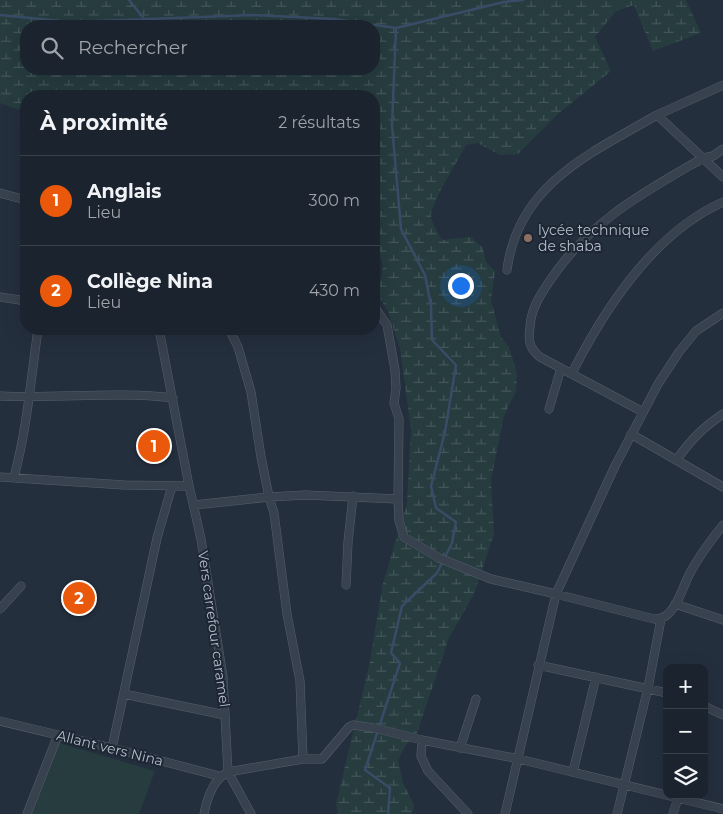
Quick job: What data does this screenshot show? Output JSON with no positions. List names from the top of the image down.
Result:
{
  "streets": {
    "street": ["Vers carrefour caramel", "Allant vers Nina"]
  },
  "places": ["lycée technique de shaba"],
  "page": {
    "search": "Rechercher",
    "heading": ["À proximité", "2 résultats"],
    "list": [
      {
        "mark": "1",
        "name": "Anglais",
        "note": "Lieu",
        "value": "300 m"
      },
      {
        "mark": "2",
        "name": "Collège Nina",
        "note": "Lieu",
        "value": "430 m"
      }
    ],
    "pins": ["1", "2"],
    "map_buttons": ["+", "−"]
  }
}
